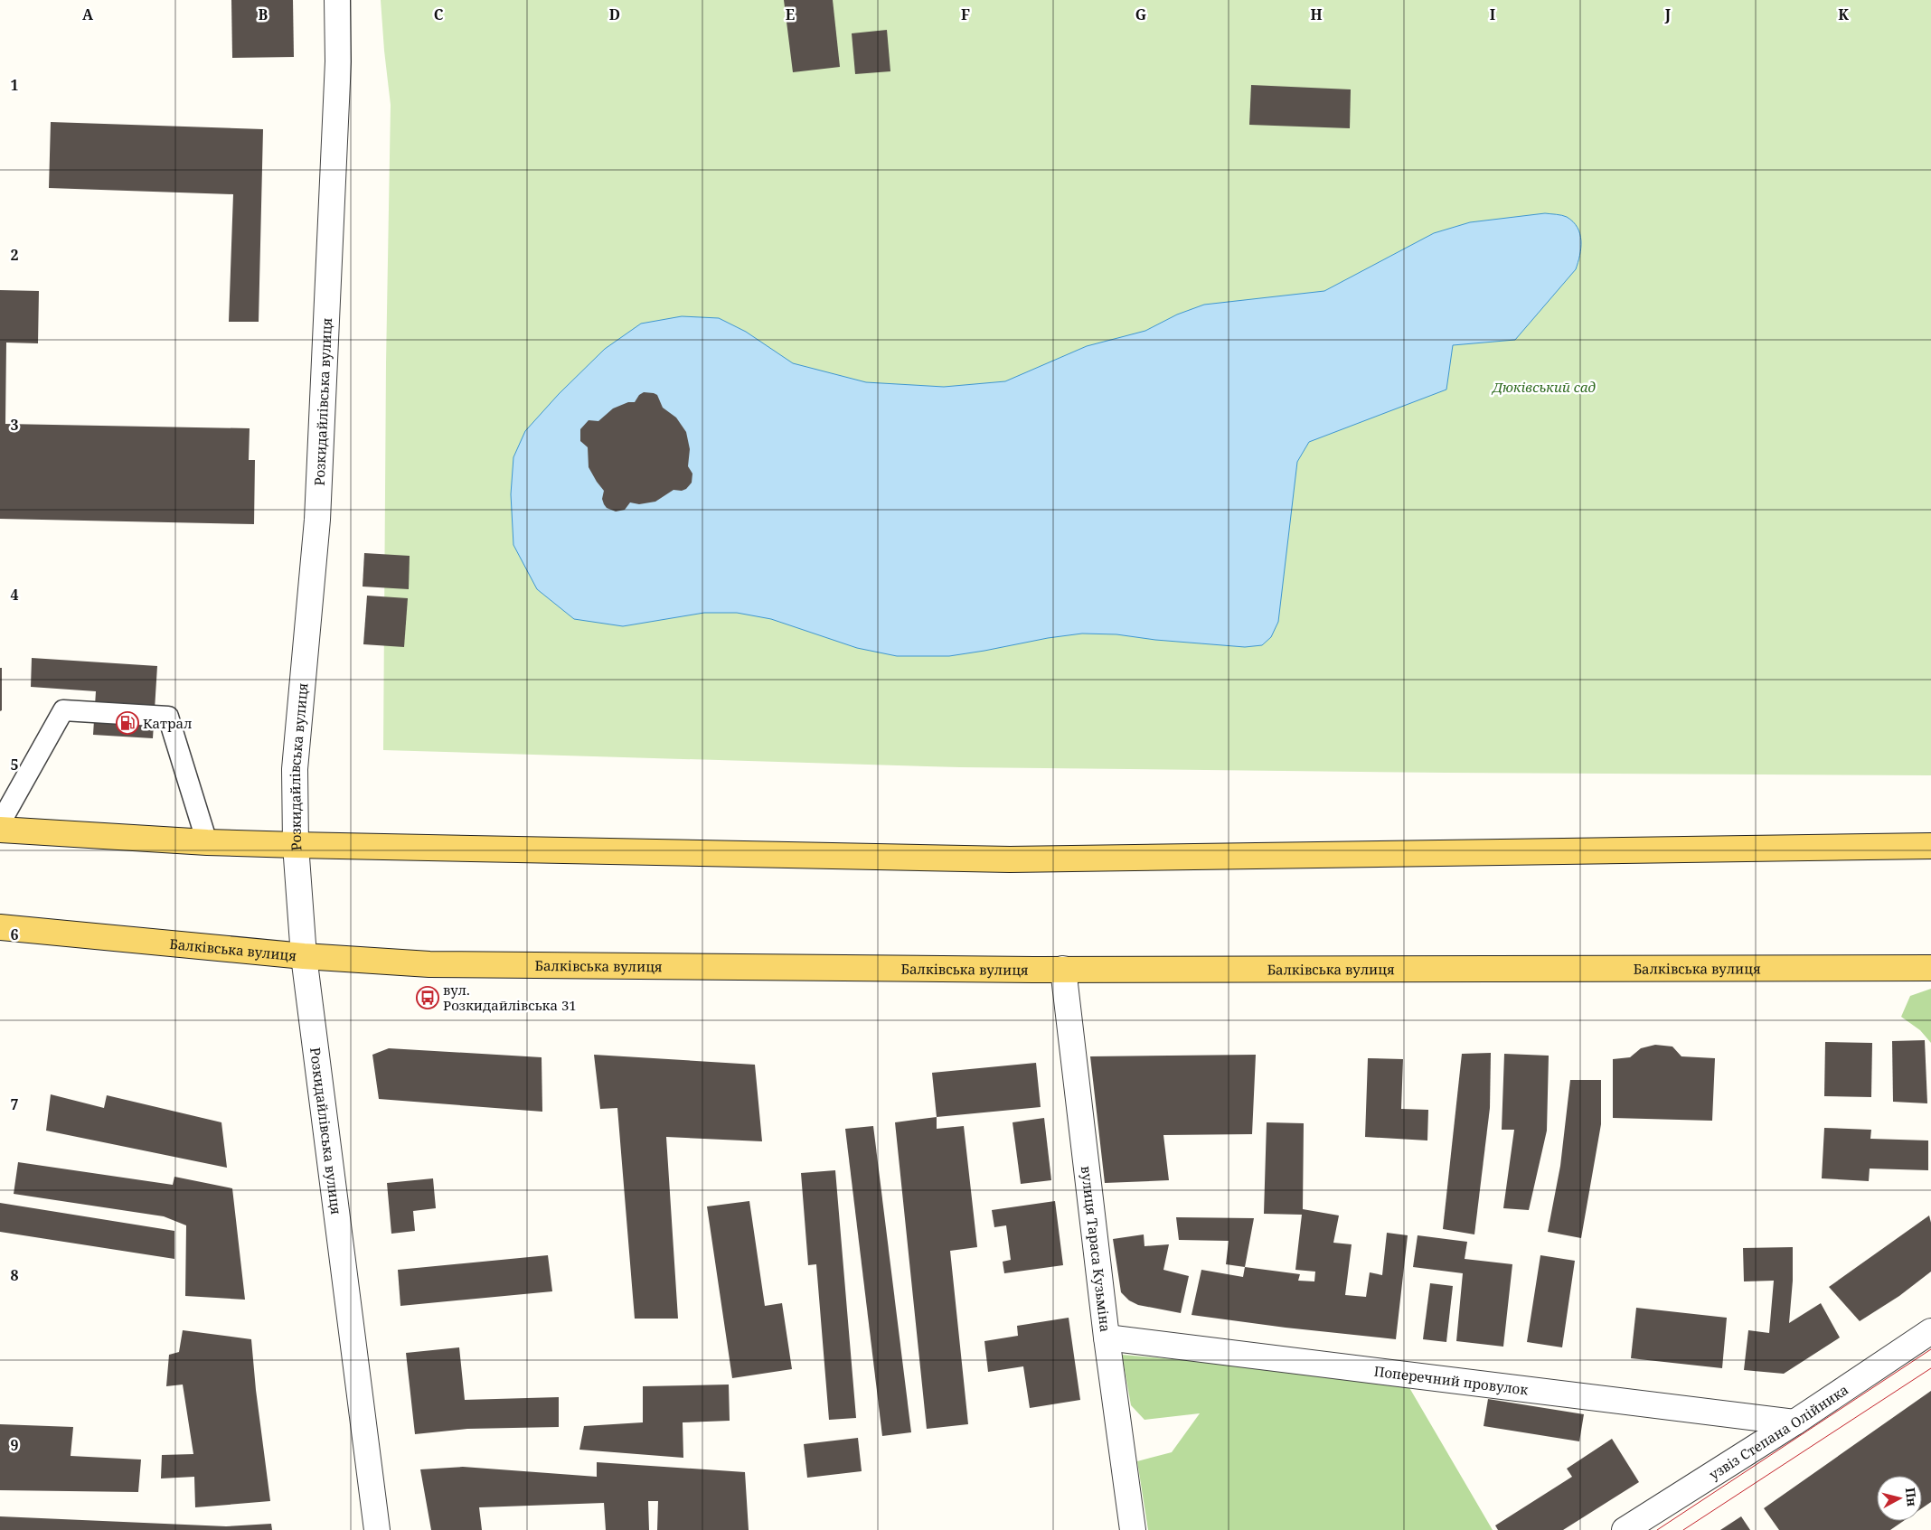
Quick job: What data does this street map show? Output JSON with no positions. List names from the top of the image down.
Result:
{
  "streets": {
    "main road": ["Балківська вулиця"],
    "street": [
      "Розкидайлівська вулиця",
      "вулиця Тараса Кузьміна",
      "Поперечний провулок",
      "узвіз Степана Олійника"
    ]
  },
  "crossings": [
    ["Розкидайлівська вулиця", "Балківська вулиця"],
    ["Балківська вулиця", "вулиця Тараса Кузьміна"],
    ["вулиця Тараса Кузьміна", "Поперечний провулок"],
    ["Поперечний провулок", "узвіз Степана Олійника"]
  ],
  "parks": ["Дюківський сад"],
  "places": {
    "fuel station": ["Катрал"],
    "bus stop": ["вул. Розкидайлiвська 31"]
  },
  "north": "right",
  "grid": {
    "columns": [
      "A",
      "B",
      "C",
      "D",
      "E",
      "F",
      "G",
      "H",
      "I",
      "J",
      "K"
    ],
    "rows": [
      "1",
      "2",
      "3",
      "4",
      "5",
      "6",
      "7",
      "8",
      "9"
    ]
  }
}
